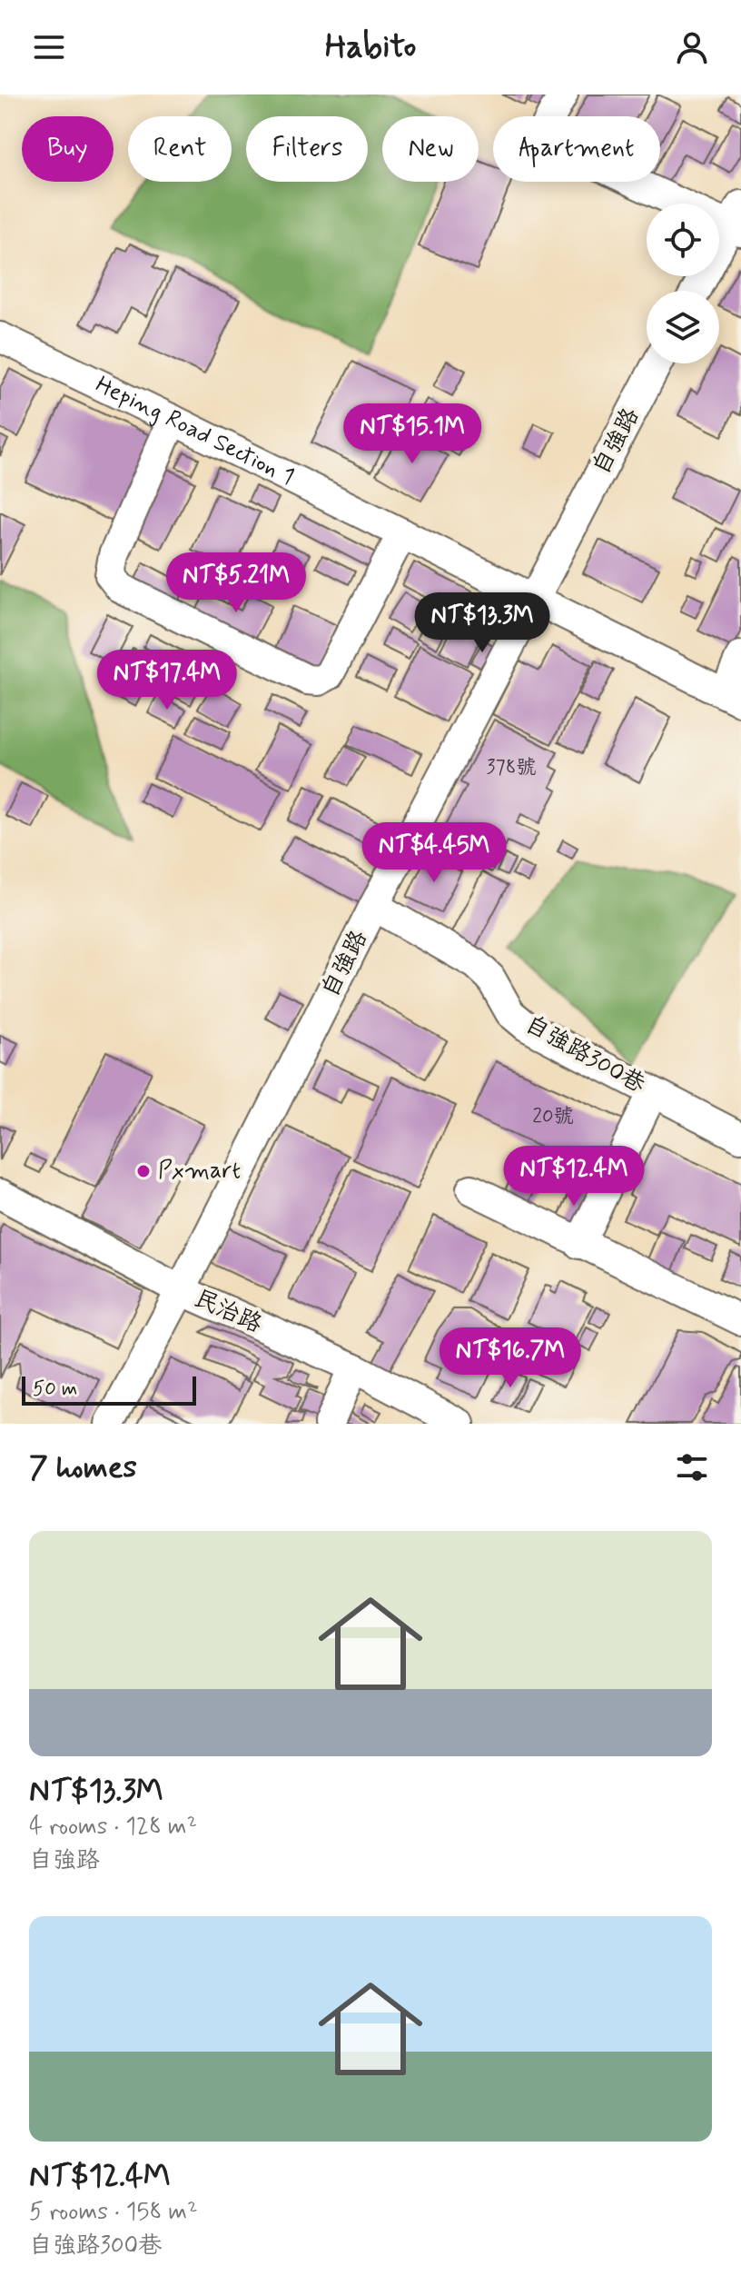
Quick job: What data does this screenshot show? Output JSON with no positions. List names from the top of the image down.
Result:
{
  "streets": {
    "street": [
      "Heping Road Section 1",
      "自強路",
      "自強路300巷",
      "民治路"
    ]
  },
  "crossings": [
    ["Heping Road Section 1", "自強路"],
    ["自強路", "自強路300巷"],
    ["自強路", "民治路"]
  ],
  "places": ["Pxmart"],
  "house_numbers": ["378號", "20號"],
  "scale_bar": "50 m",
  "page": {
    "header": "Habito",
    "chip": [
      "Buy",
      "Rent",
      "Filters",
      "New",
      "Apartment"
    ],
    "price": [
      "NT$15.1M",
      "NT$5.21M",
      "NT$13.3M",
      "NT$17.4M",
      "NT$4.45M",
      "NT$12.4M",
      "NT$16.7M"
    ],
    "scale": "50 m",
    "heading": "7 homes",
    "list": [
      {
        "name": "NT$13.3M",
        "note": "4 rooms · 128 m² · 自強路"
      },
      {
        "name": "NT$12.4M",
        "note": "5 rooms · 158 m² · 自強路300巷"
      }
    ]
  }
}
